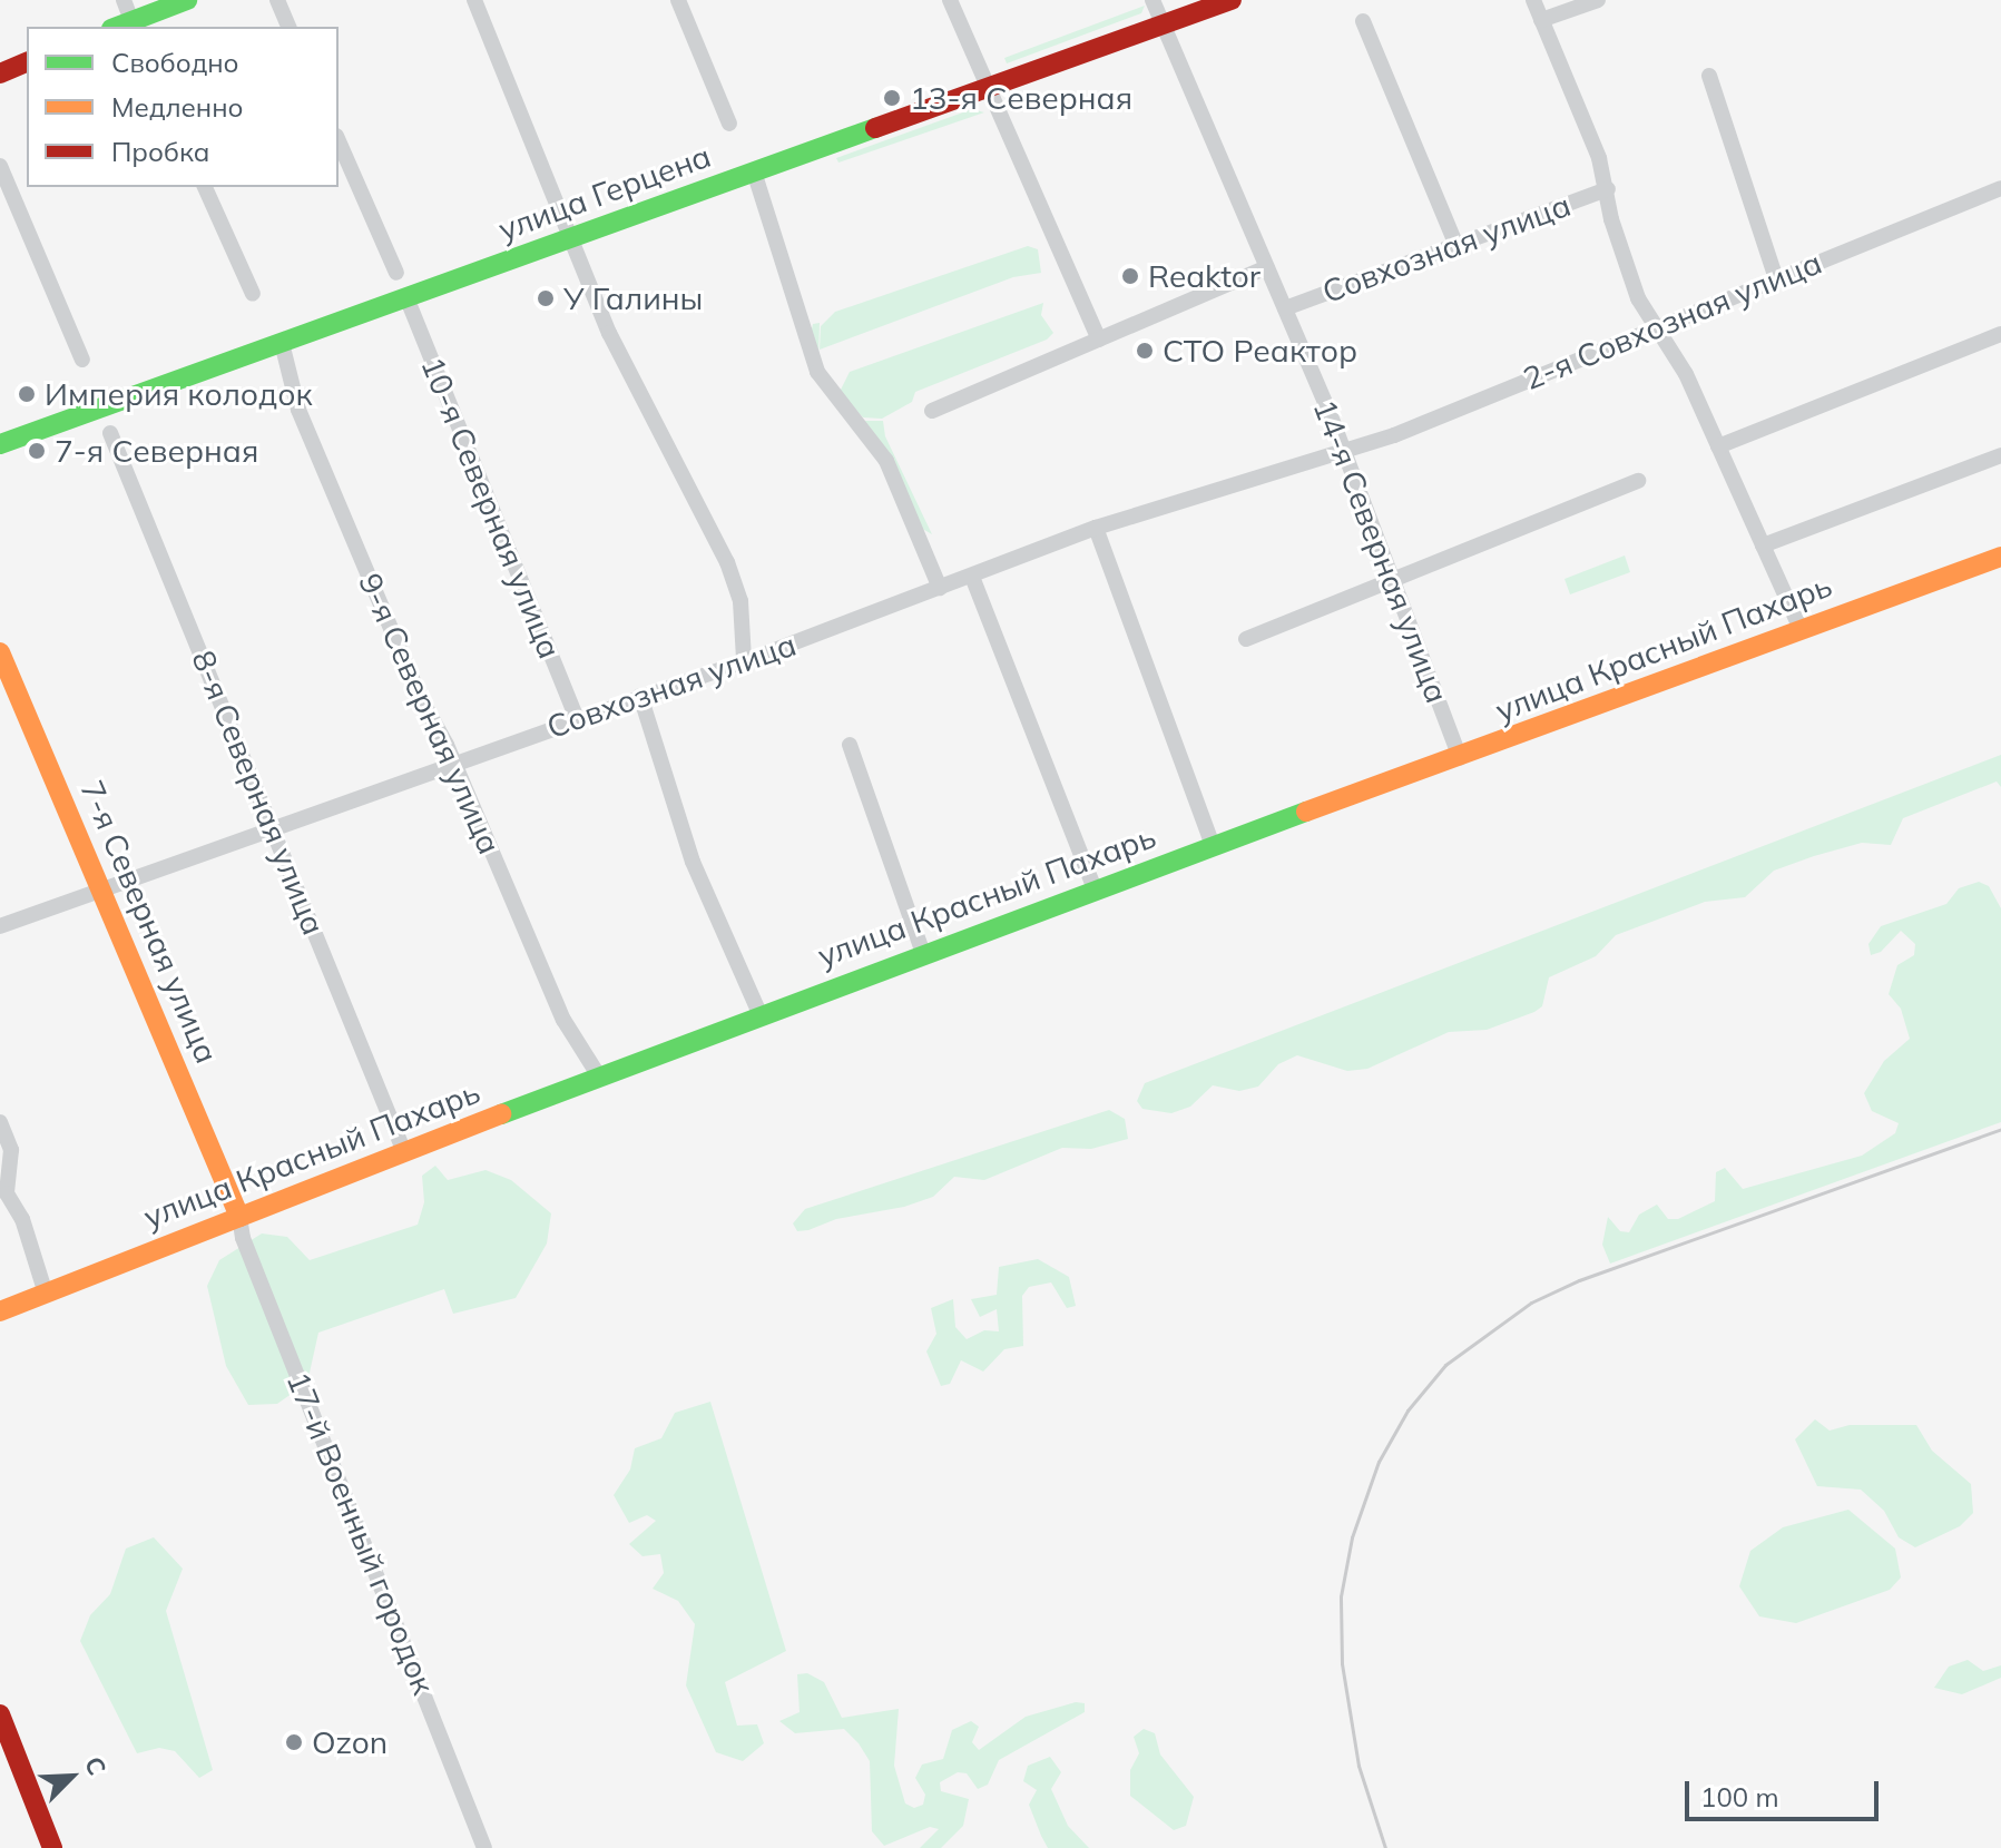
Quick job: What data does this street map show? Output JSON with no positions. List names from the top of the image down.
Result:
{
  "streets": {
    "main road": ["улица Герцена", "улица Красный Пахарь", "7-я Северная улица"],
    "street": [
      "Совхозная улица",
      "2-я Совхозная улица",
      "10-я Северная улица",
      "14-я Северная улица",
      "9-я Северная улица",
      "8-я Северная улица",
      "17-й Военный городок"
    ]
  },
  "crossings": [
    ["улица Герцена", "10-я Северная улица"],
    ["улица Герцена", "14-я Северная улица"],
    ["улица Герцена", "9-я Северная улица"],
    ["Совхозная улица", "2-я Совхозная улица"],
    ["Совхозная улица", "10-я Северная улица"],
    ["Совхозная улица", "14-я Северная улица"],
    ["Совхозная улица", "9-я Северная улица"],
    ["Совхозная улица", "8-я Северная улица"],
    ["Совхозная улица", "7-я Северная улица"],
    ["2-я Совхозная улица", "14-я Северная улица"],
    ["14-я Северная улица", "улица Красный Пахарь"],
    ["улица Красный Пахарь", "9-я Северная улица"],
    ["улица Красный Пахарь", "8-я Северная улица"],
    ["улица Красный Пахарь", "7-я Северная улица"],
    ["улица Красный Пахарь", "17-й Военный городок"],
    ["7-я Северная улица", "17-й Военный городок"]
  ],
  "places": [
    "13-я Северная",
    "Reaktor",
    "У Галины",
    "СТО Реактор",
    "Империя колодок",
    "7-я Северная",
    "Ozon"
  ],
  "legend": ["Свободно", "Медленно", "Пробка"],
  "scale_bar": "100 m",
  "north": "top right"
}
